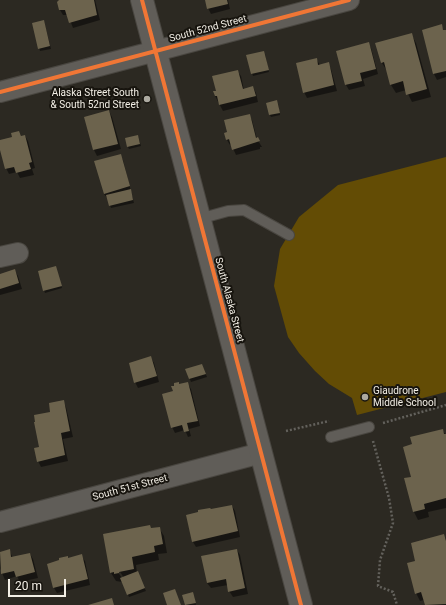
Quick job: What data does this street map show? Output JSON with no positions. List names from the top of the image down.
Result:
{
  "streets": {
    "street": ["South 52nd Street", "South Alaska Street", "South 51st Street"]
  },
  "crossings": [
    ["South 52nd Street", "South Alaska Street"],
    ["South Alaska Street", "South 51st Street"]
  ],
  "places": ["Alaska Street South & South 52nd Street", "Giaudrone Middle School"],
  "scale_bar": "20 m"
}
